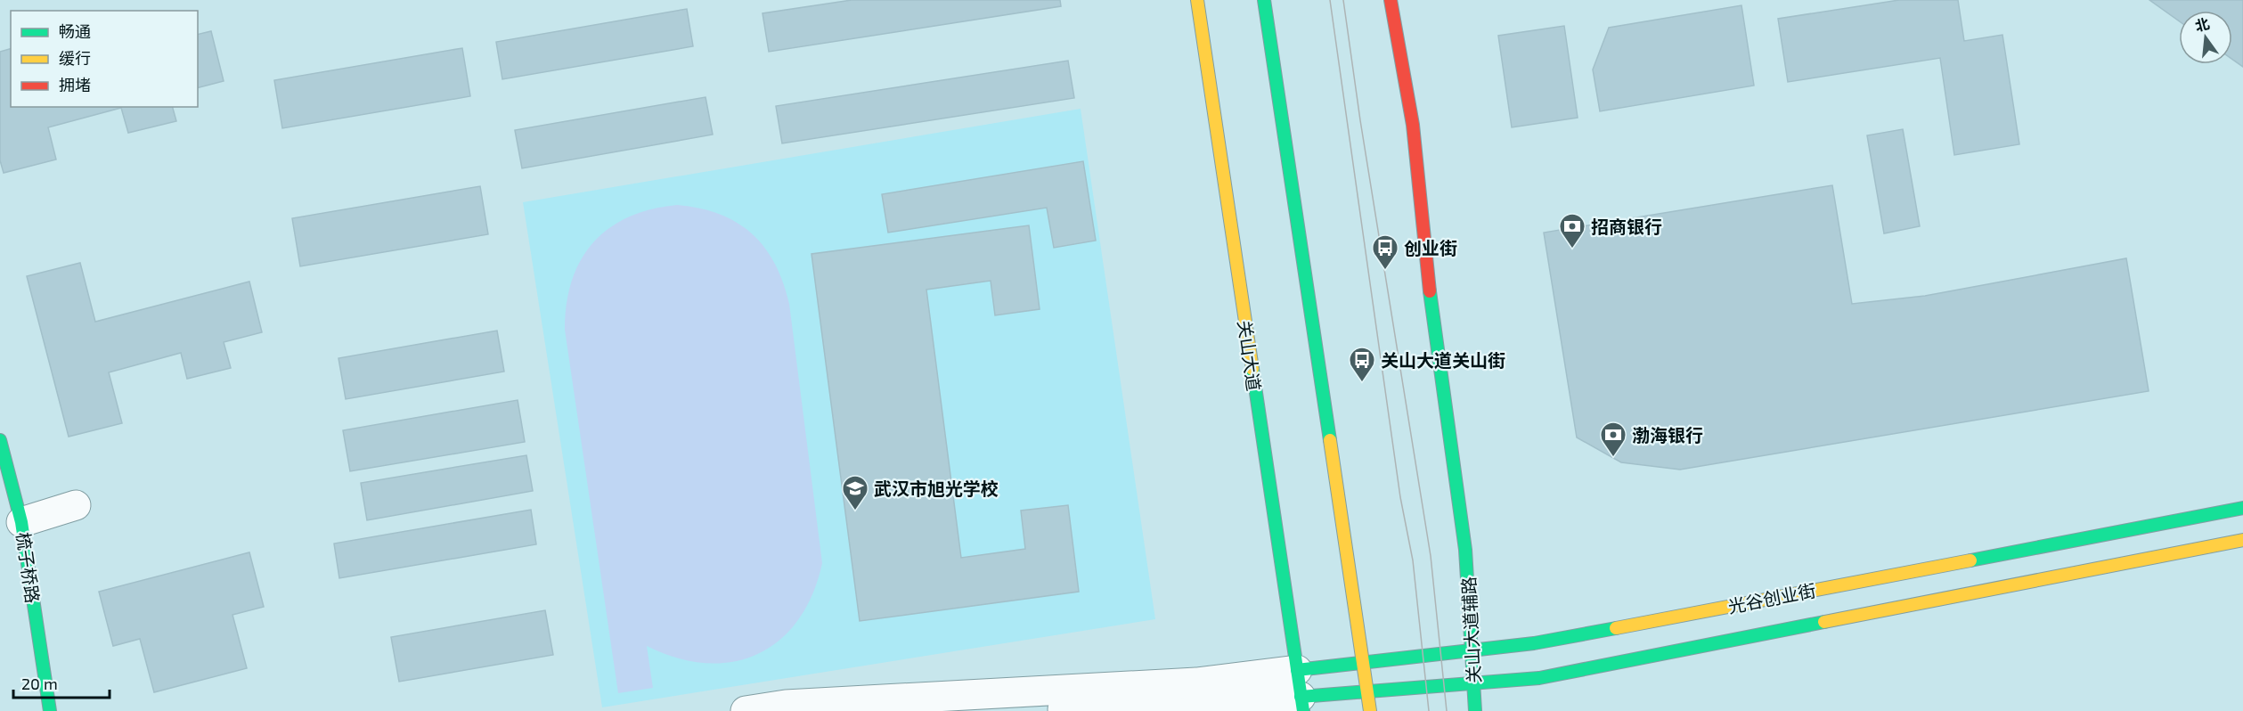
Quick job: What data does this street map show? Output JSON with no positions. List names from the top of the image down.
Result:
{
  "streets": {
    "main road": [
      "关山大道",
      "梳子桥路",
      "光谷创业街",
      "关山大道辅路"
    ]
  },
  "crossings": [
    ["关山大道", "光谷创业街"],
    ["光谷创业街", "关山大道辅路"]
  ],
  "places": {
    "bank": ["招商银行", "渤海银行"],
    "bus stop": ["创业街", "关山大道关山街"],
    "school or university": ["武汉市旭光学校"]
  },
  "legend": ["畅通", "缓行", "拥堵"],
  "scale_bar": "20 m",
  "north": "top"
}
